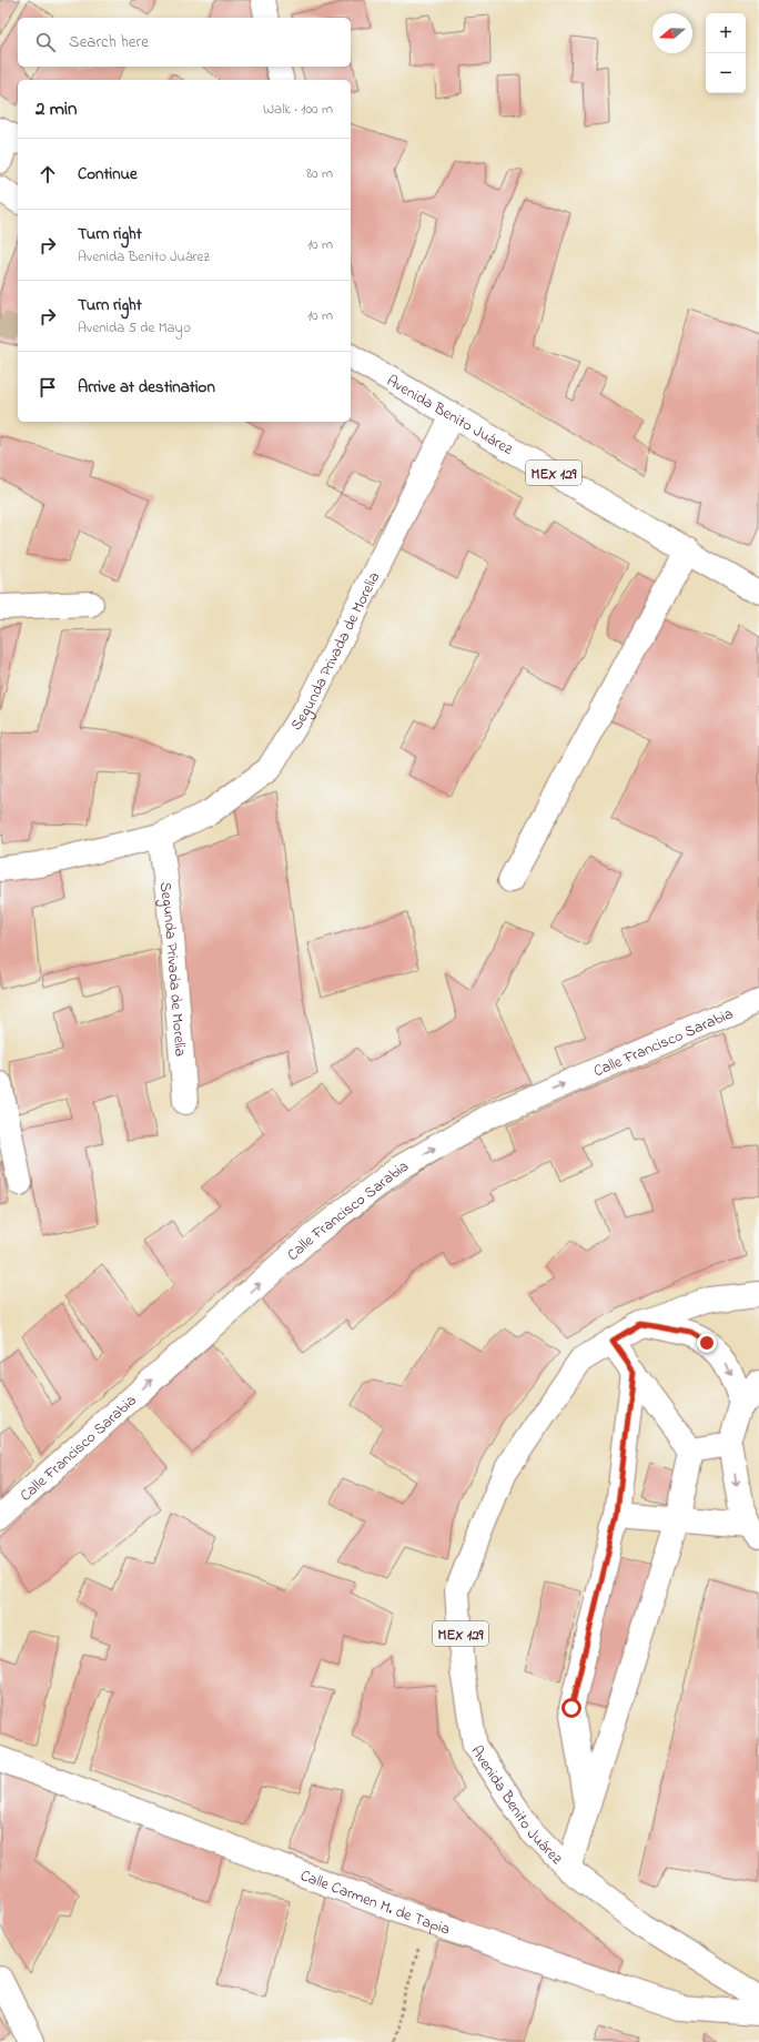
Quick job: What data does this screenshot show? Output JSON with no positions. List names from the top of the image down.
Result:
{
  "streets": {
    "street": [
      "Avenida Benito Juárez",
      "MEX 129",
      "Segunda Privada de Morelia",
      "Calle Francisco Sarabia",
      "Calle Carmen M. de Tapia"
    ]
  },
  "crossings": [
    ["Avenida Benito Juárez", "Segunda Privada de Morelia"]
  ],
  "one_way": ["Calle Francisco Sarabia"],
  "north": "left",
  "page": {
    "map_buttons": ["+", "−"],
    "search": "Search here",
    "heading": ["2 min", "Walk · 100 m"],
    "list": [
      ["Continue", "80 m"],
      ["Turn right", "Avenida Benito Juárez", "10 m"],
      ["Turn right", "Avenida 5 de Mayo", "10 m"],
      "Arrive at destination"
    ]
  }
}
